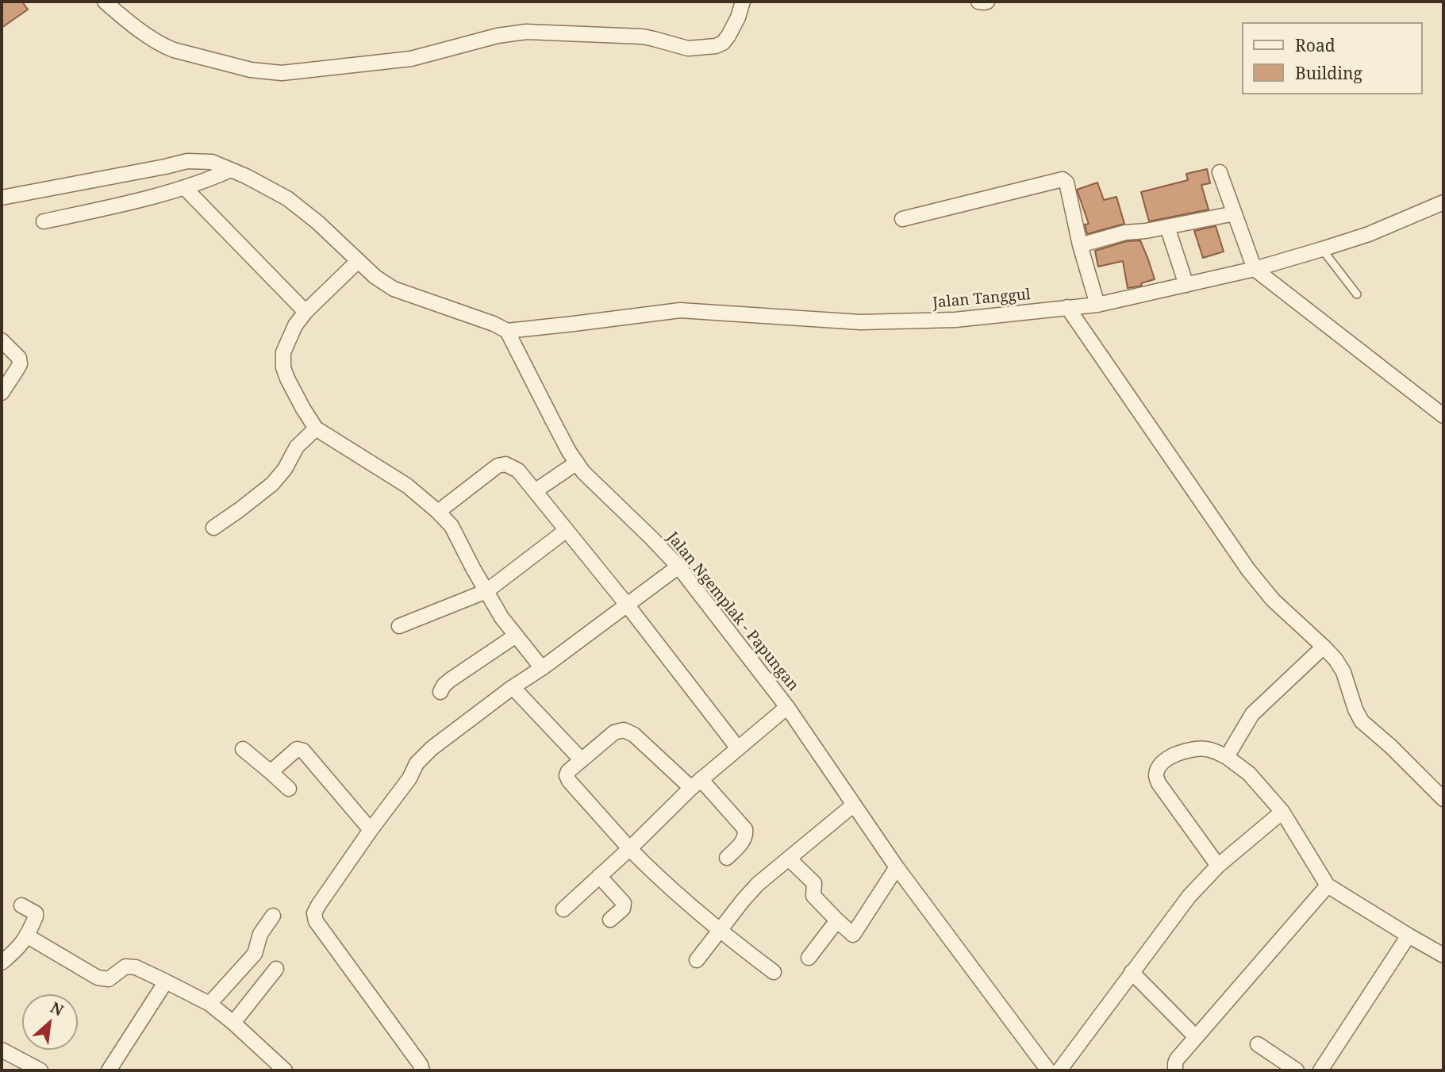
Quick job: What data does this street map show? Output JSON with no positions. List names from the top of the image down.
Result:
{
  "streets": {
    "street": ["Jalan Tanggul", "Jalan Ngemplak - Papungan"]
  },
  "crossings": [
    ["Jalan Tanggul", "Jalan Ngemplak - Papungan"]
  ],
  "legend": ["Road", "Building"],
  "north": "top right"
}
